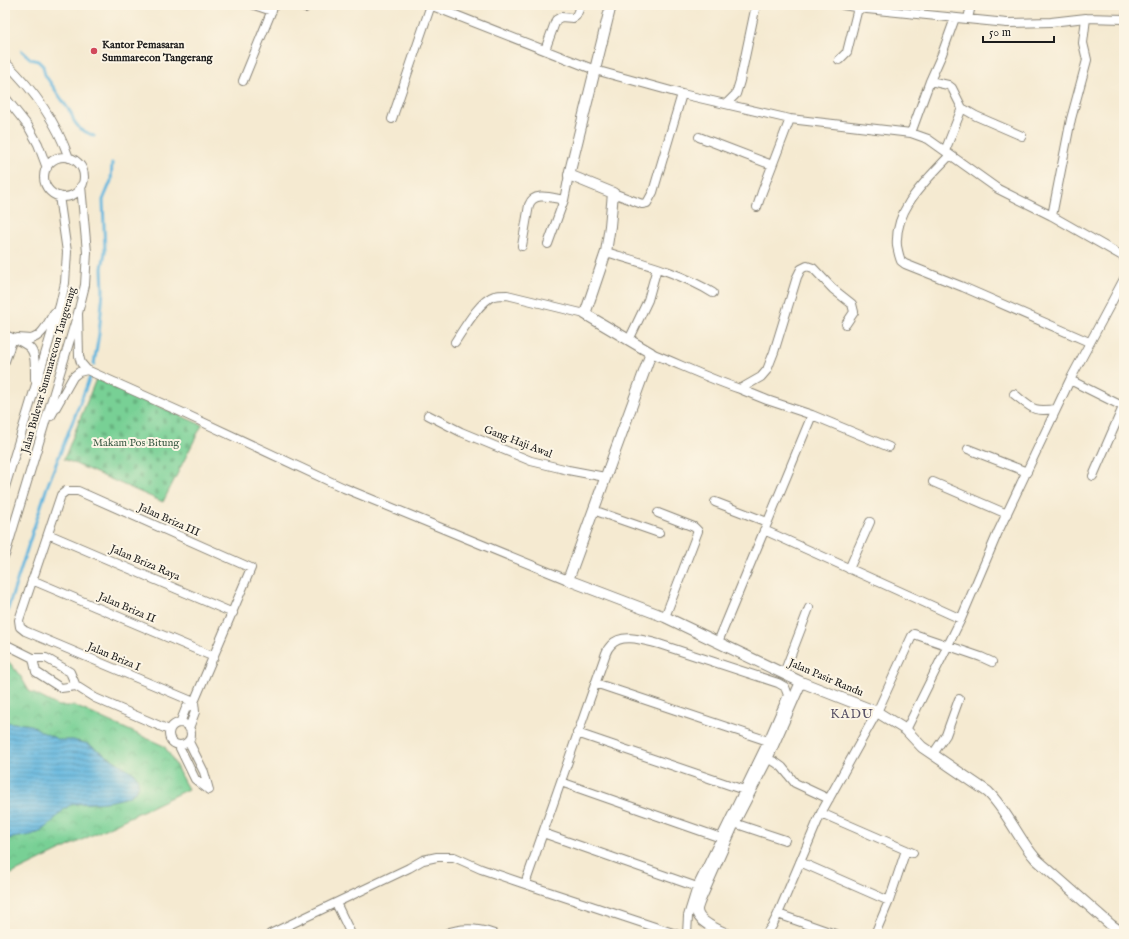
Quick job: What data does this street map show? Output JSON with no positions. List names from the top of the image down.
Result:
{
  "streets": {
    "street": [
      "Jalan Bulevar Summarecon Tangerang",
      "Gang Haji Awal",
      "Jalan Briza III",
      "Jalan Briza Raya",
      "Jalan Briza II",
      "Jalan Briza I",
      "Jalan Pasir Randu"
    ]
  },
  "crossings": [
    ["Jalan Briza III", "Jalan Briza Raya"],
    ["Jalan Briza II", "Jalan Briza I"]
  ],
  "districts": ["KADU"],
  "parks": ["Makam Pos Bitung"],
  "places": ["Kantor Pemasaran Summarecon Tangerang"],
  "scale_bar": "50 m"
}
